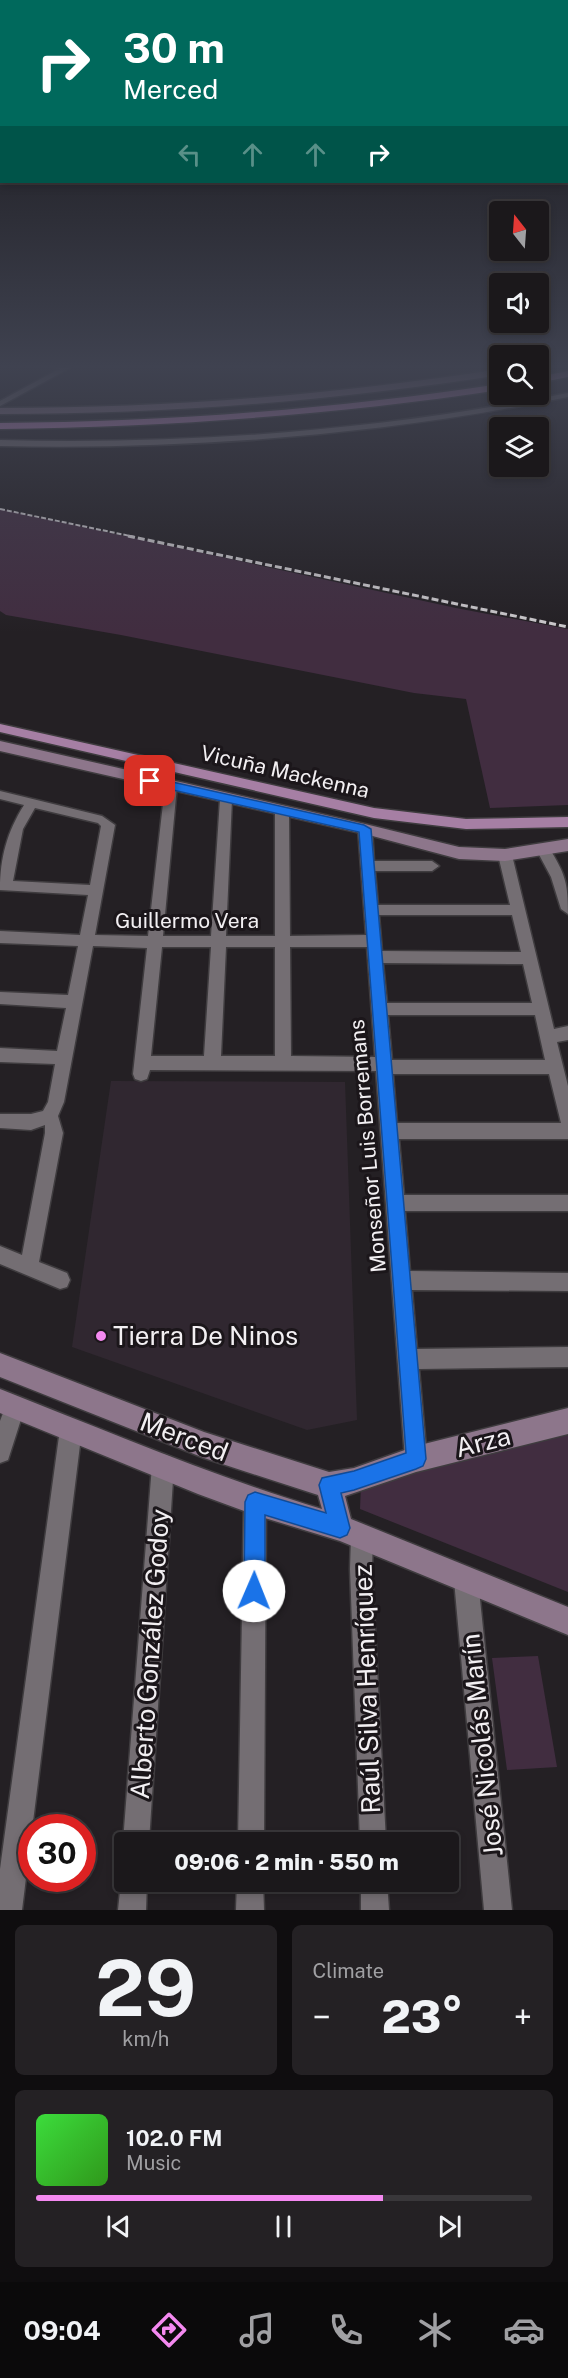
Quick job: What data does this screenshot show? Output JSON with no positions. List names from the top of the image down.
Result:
{
  "streets": {
    "main road": ["Vicuña Mackenna"],
    "street": [
      "Guillermo Vera",
      "Monseñor Luis Borremans",
      "Merced",
      "Arza",
      "Alberto González Godoy",
      "Raúl Silva Henríquez",
      "José Nicolás Marín"
    ]
  },
  "crossings": [
    ["Guillermo Vera", "Monseñor Luis Borremans"],
    ["Monseñor Luis Borremans", "Arza"],
    ["Merced", "Arza"],
    ["Merced", "Alberto González Godoy"],
    ["Merced", "Raúl Silva Henríquez"],
    ["Merced", "José Nicolás Marín"]
  ],
  "places": ["Tierra De Ninos"],
  "north": "top",
  "page": {
    "turn": ["30 m", "Merced"],
    "limit": "30",
    "trip": "09:06 · 2 min · 550 m",
    "tile": [
      ["29", "km/h"],
      "Climate"
    ],
    "heat": ["−", "23°", "+"],
    "song": ["102.0 FM", "Music"],
    "tabs": "09:04"
  }
}
